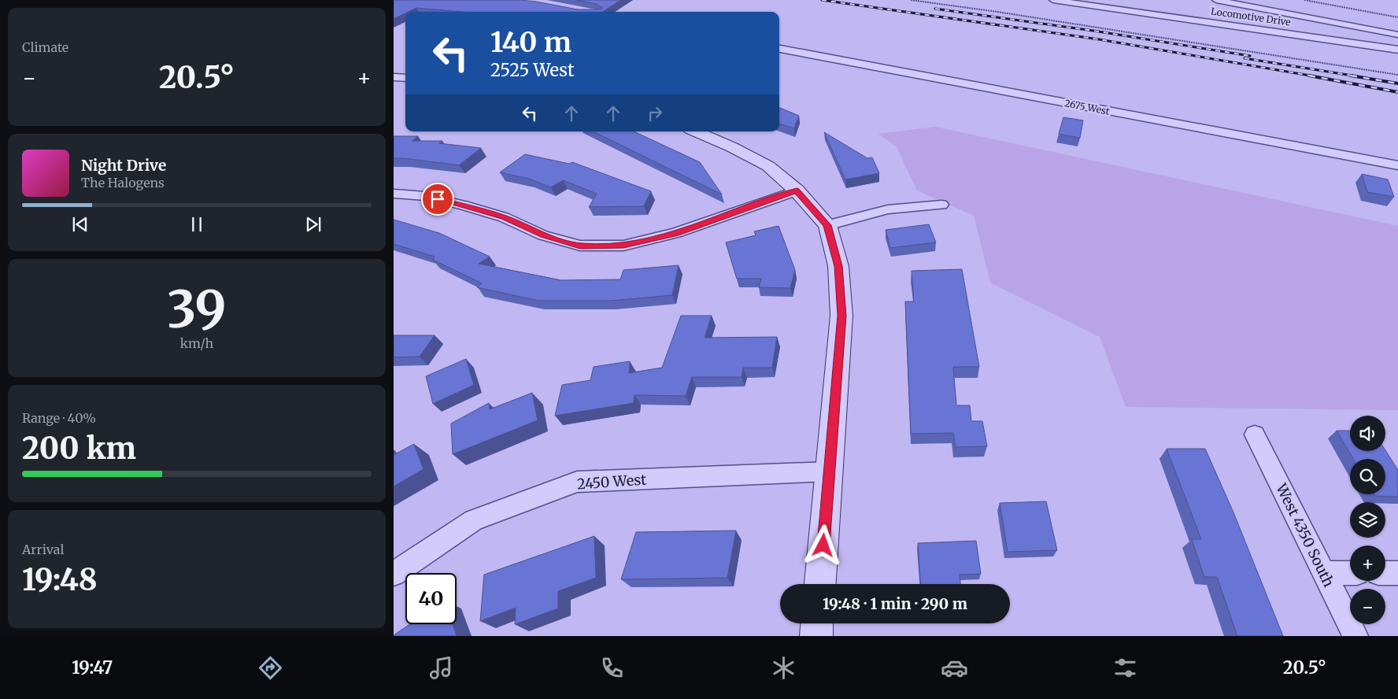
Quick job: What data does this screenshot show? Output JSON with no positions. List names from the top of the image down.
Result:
{
  "streets": {
    "street": [
      "Locomotive Drive",
      "2675 West",
      "2450 West",
      "West 4350 South"
    ]
  },
  "page": {
    "tile": [
      "Climate",
      ["39", "km/h"],
      ["Range · 40%", "200 km"],
      ["Arrival", "19:48"]
    ],
    "turn": ["140 m", "2525 West"],
    "heat": ["−", "20.5°", "+"],
    "song": ["Night Drive", "The Halogens"],
    "map_buttons": ["+", "−"],
    "limit": "40",
    "trip": "19:48 · 1 min · 290 m",
    "tabs": ["19:47", "20.5°"]
  }
}
